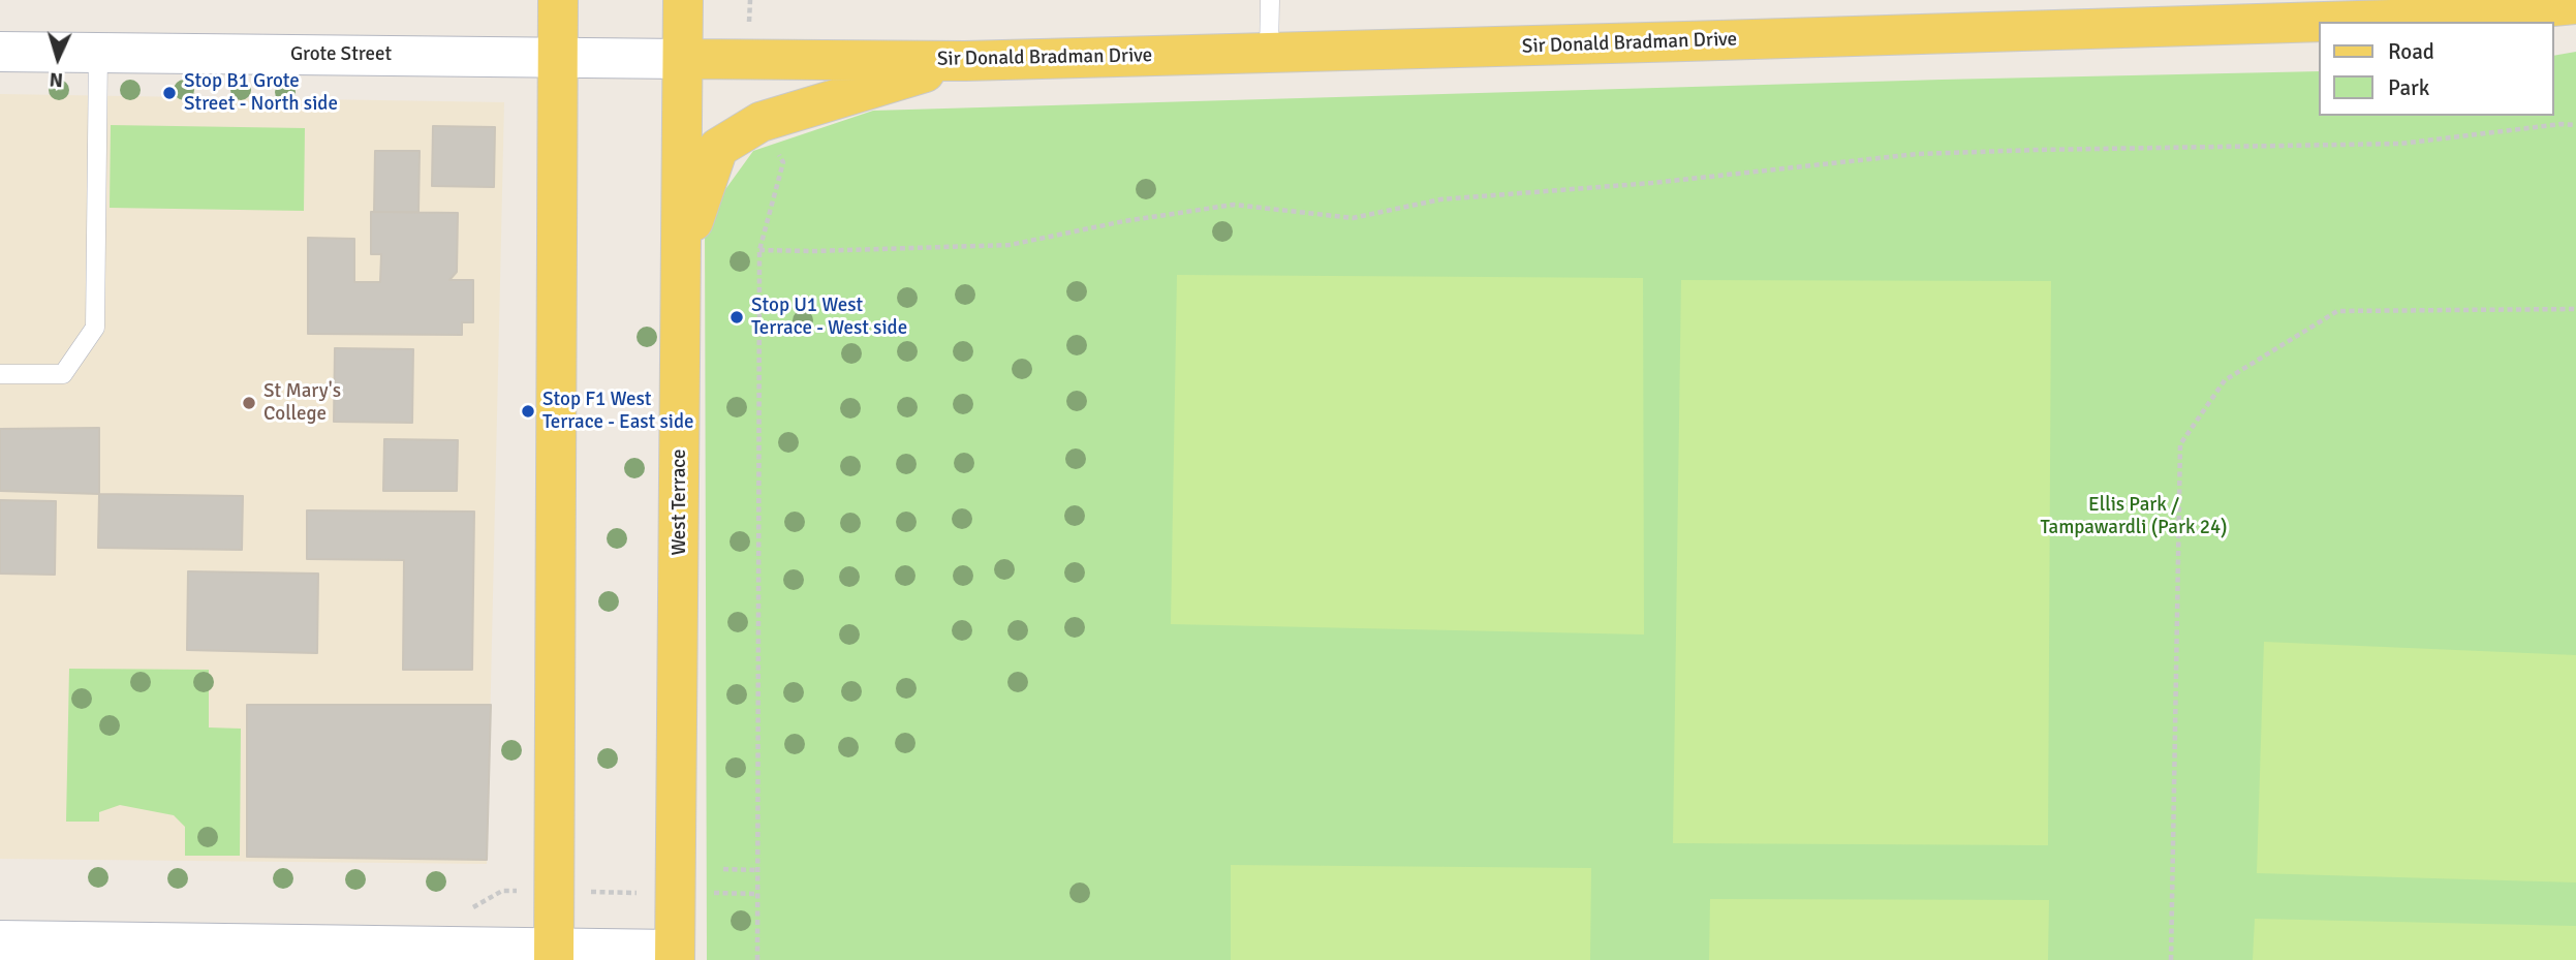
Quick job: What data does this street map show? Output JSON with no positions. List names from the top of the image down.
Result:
{
  "streets": {
    "main road": ["Sir Donald Bradman Drive", "Grote Street", "West Terrace"]
  },
  "crossings": [
    ["Sir Donald Bradman Drive", "Grote Street"],
    ["Sir Donald Bradman Drive", "West Terrace"],
    ["Grote Street", "West Terrace"]
  ],
  "parks": ["Ellis Park / Tampawardli (Park 24)"],
  "places": [
    "Stop B1 Grote Street - North side",
    "Stop U1 West Terrace - West side",
    "St Mary's College",
    "Stop F1 West Terrace - East side"
  ],
  "legend": ["Road", "Park"],
  "north": "bottom"
}
